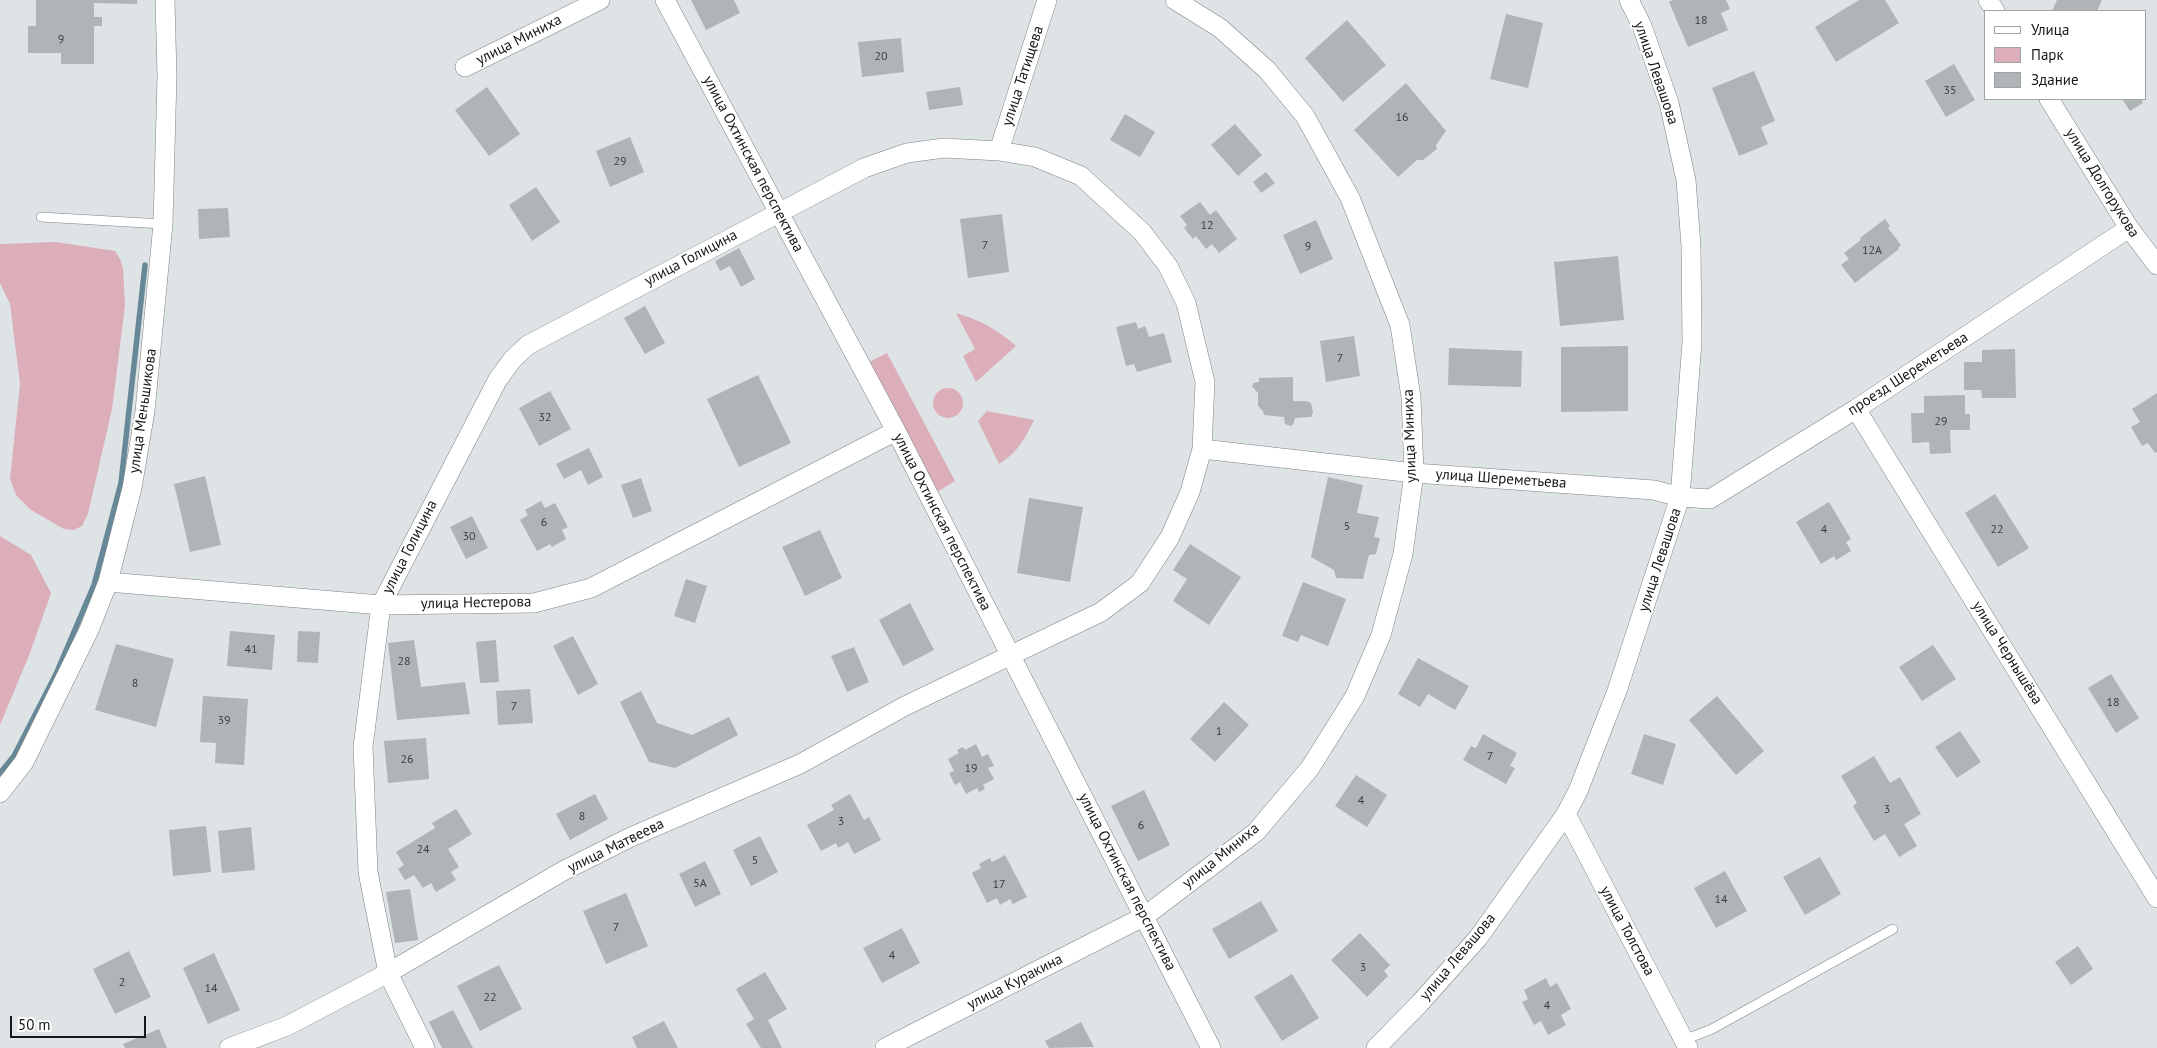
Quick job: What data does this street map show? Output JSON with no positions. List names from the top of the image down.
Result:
{
  "streets": {
    "street": [
      "улица Миниха",
      "улица Левашова",
      "улица Татищева",
      "улица Охтинская перспектива",
      "улица Долгорукова",
      "улица Голицина",
      "проезд Шереметьева",
      "улица Меньшикова",
      "улица Шереметьева",
      "улица Нестерова",
      "улица Чернышёва",
      "улица Матвеева",
      "улица Толстова",
      "улица Куракина"
    ]
  },
  "crossings": [
    ["улица Миниха", "улица Охтинская перспектива"],
    ["улица Миниха", "улица Шереметьева"],
    ["улица Миниха", "улица Куракина"],
    ["улица Левашова", "проезд Шереметьева"],
    ["улица Левашова", "улица Шереметьева"],
    ["улица Левашова", "улица Толстова"],
    ["улица Татищева", "улица Голицина"],
    ["улица Охтинская перспектива", "улица Голицина"],
    ["улица Охтинская перспектива", "улица Нестерова"],
    ["улица Охтинская перспектива", "улица Матвеева"],
    ["улица Охтинская перспектива", "улица Куракина"],
    ["улица Долгорукова", "проезд Шереметьева"],
    ["улица Голицина", "улица Шереметьева"],
    ["улица Голицина", "улица Нестерова"],
    ["улица Голицина", "улица Матвеева"],
    ["проезд Шереметьева", "улица Шереметьева"],
    ["проезд Шереметьева", "улица Чернышёва"],
    ["улица Меньшикова", "улица Нестерова"],
    ["улица Шереметьева", "улица Матвеева"]
  ],
  "house_numbers": [
    "18",
    "9",
    "20",
    "35",
    "16",
    "29",
    "12",
    "7",
    "9",
    "12А",
    "7",
    "32",
    "29",
    "6",
    "5",
    "4",
    "22",
    "30",
    "41",
    "28",
    "8",
    "18",
    "7",
    "39",
    "1",
    "7",
    "26",
    "19",
    "4",
    "3",
    "8",
    "3",
    "6",
    "24",
    "5",
    "5А",
    "17",
    "14",
    "7",
    "4",
    "3",
    "2",
    "14",
    "22",
    "4"
  ],
  "legend": ["Улица", "Парк", "Здание"],
  "scale_bar": "50 m"
}
